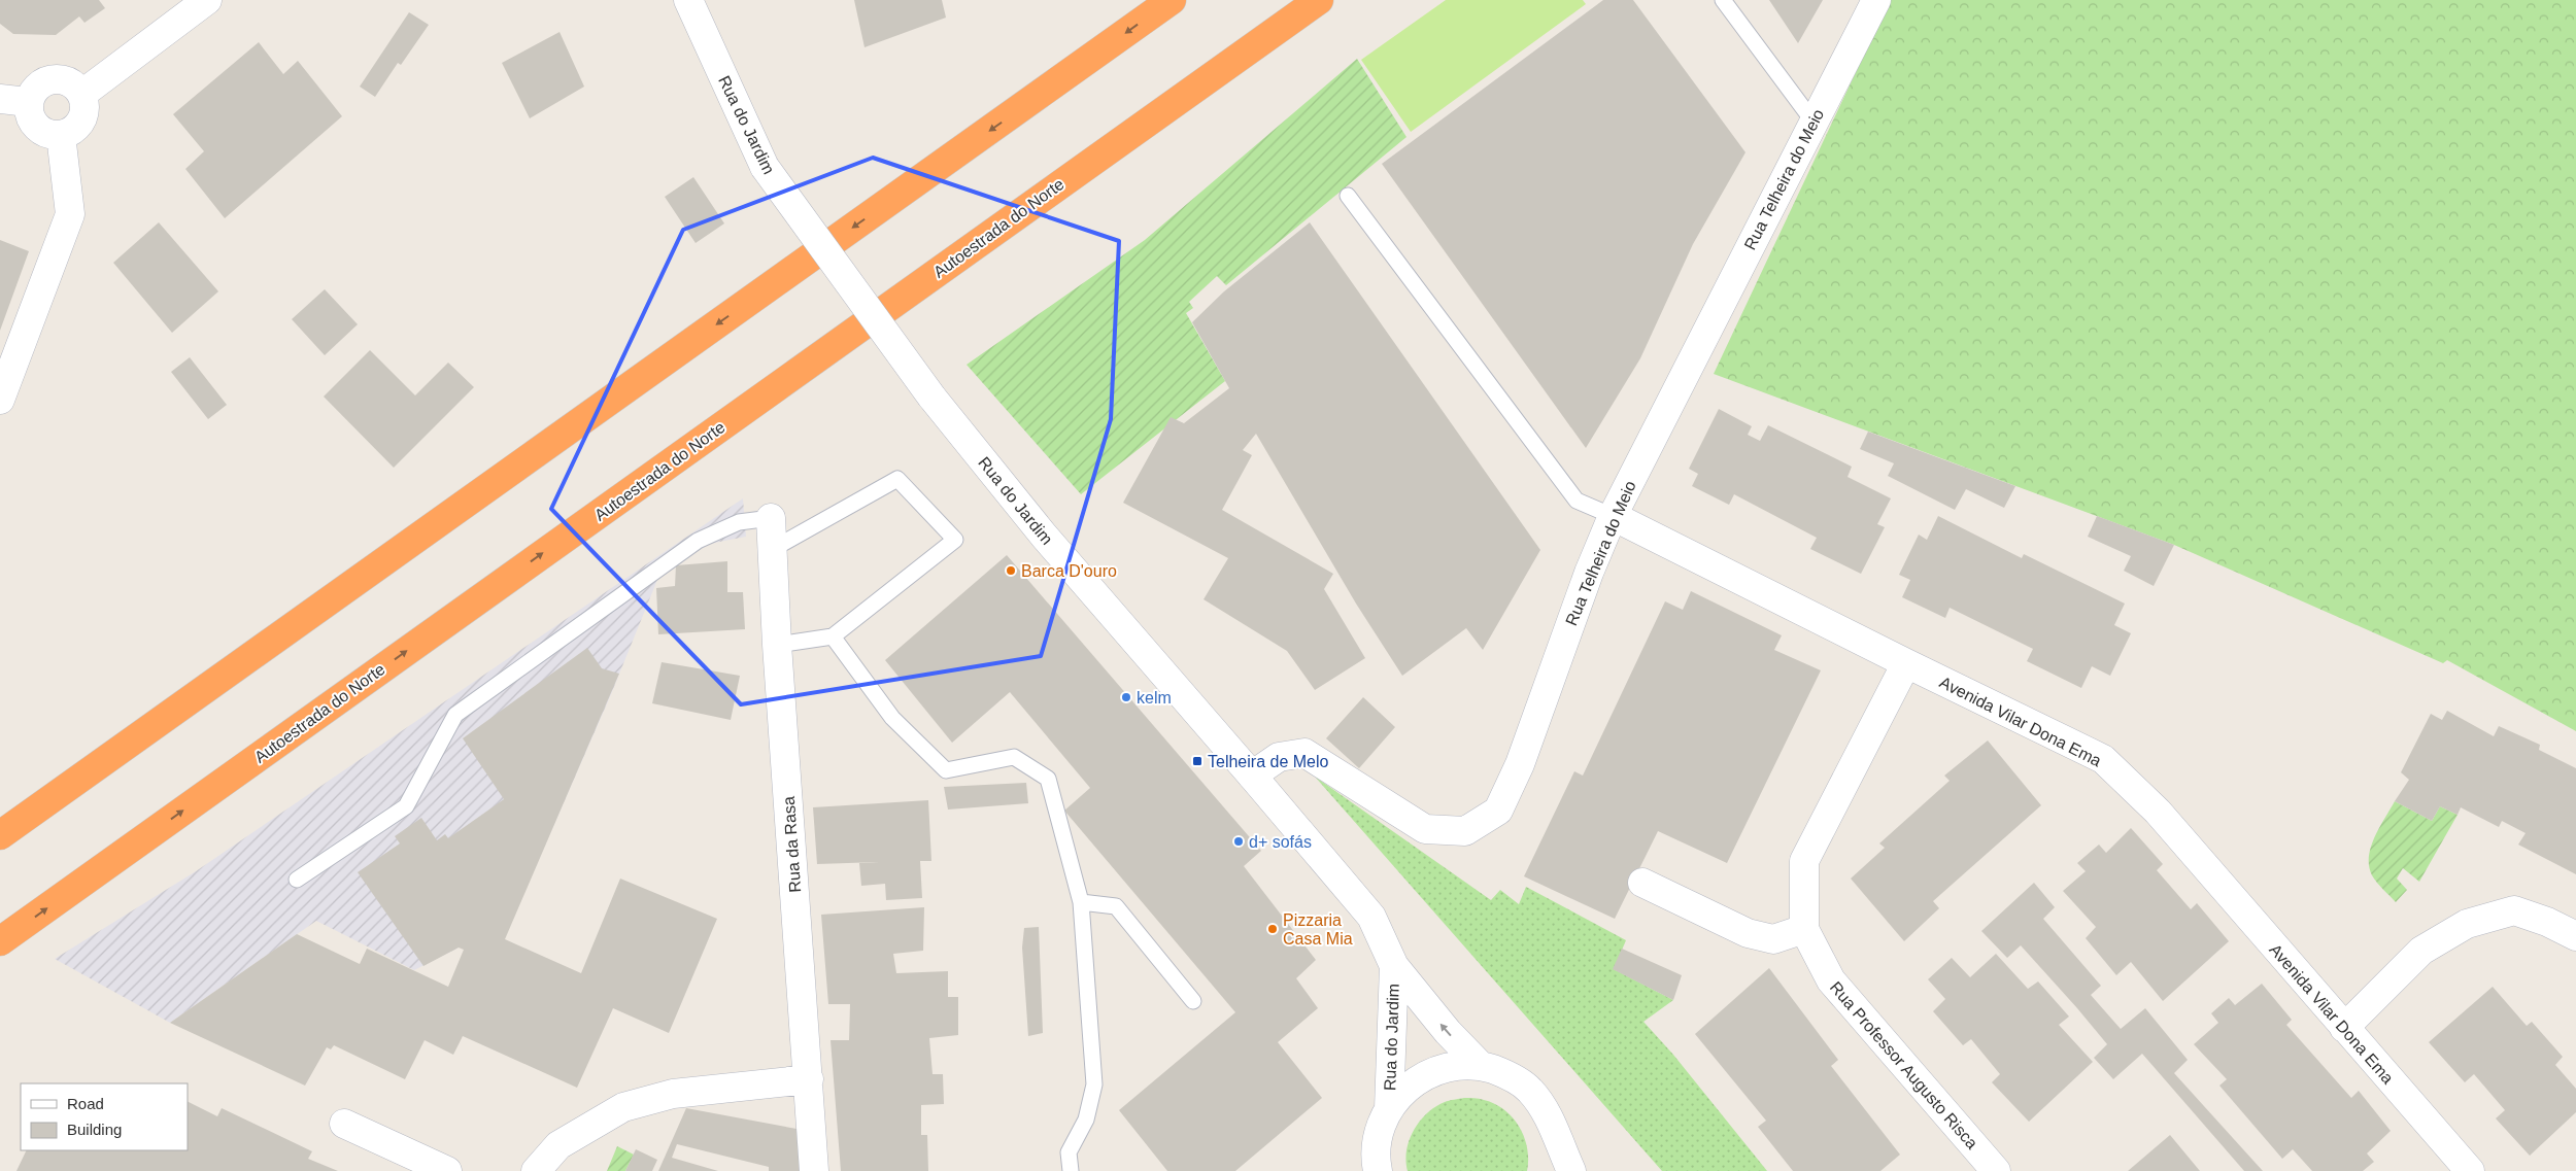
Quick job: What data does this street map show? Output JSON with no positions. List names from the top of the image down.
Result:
{
  "streets": {
    "highway": ["Autoestrada do Norte"],
    "street": [
      "Rua do Jardim",
      "Rua Telheira do Meio",
      "Avenida Vilar Dona Ema",
      "Rua da Rasa",
      "Rua Professor Augusto Risca"
    ]
  },
  "crossings": [
    ["Rua do Jardim", "Rua Telheira do Meio"],
    ["Rua Telheira do Meio", "Avenida Vilar Dona Ema"],
    ["Avenida Vilar Dona Ema", "Rua Professor Augusto Risca"]
  ],
  "places": {
    "other": [
      "Barca D'ouro",
      "kelm",
      "d+ sofás",
      "Pizzaria Casa Mia"
    ],
    "transit": ["Telheira de Melo"]
  },
  "legend": ["Road", "Building"]
}
